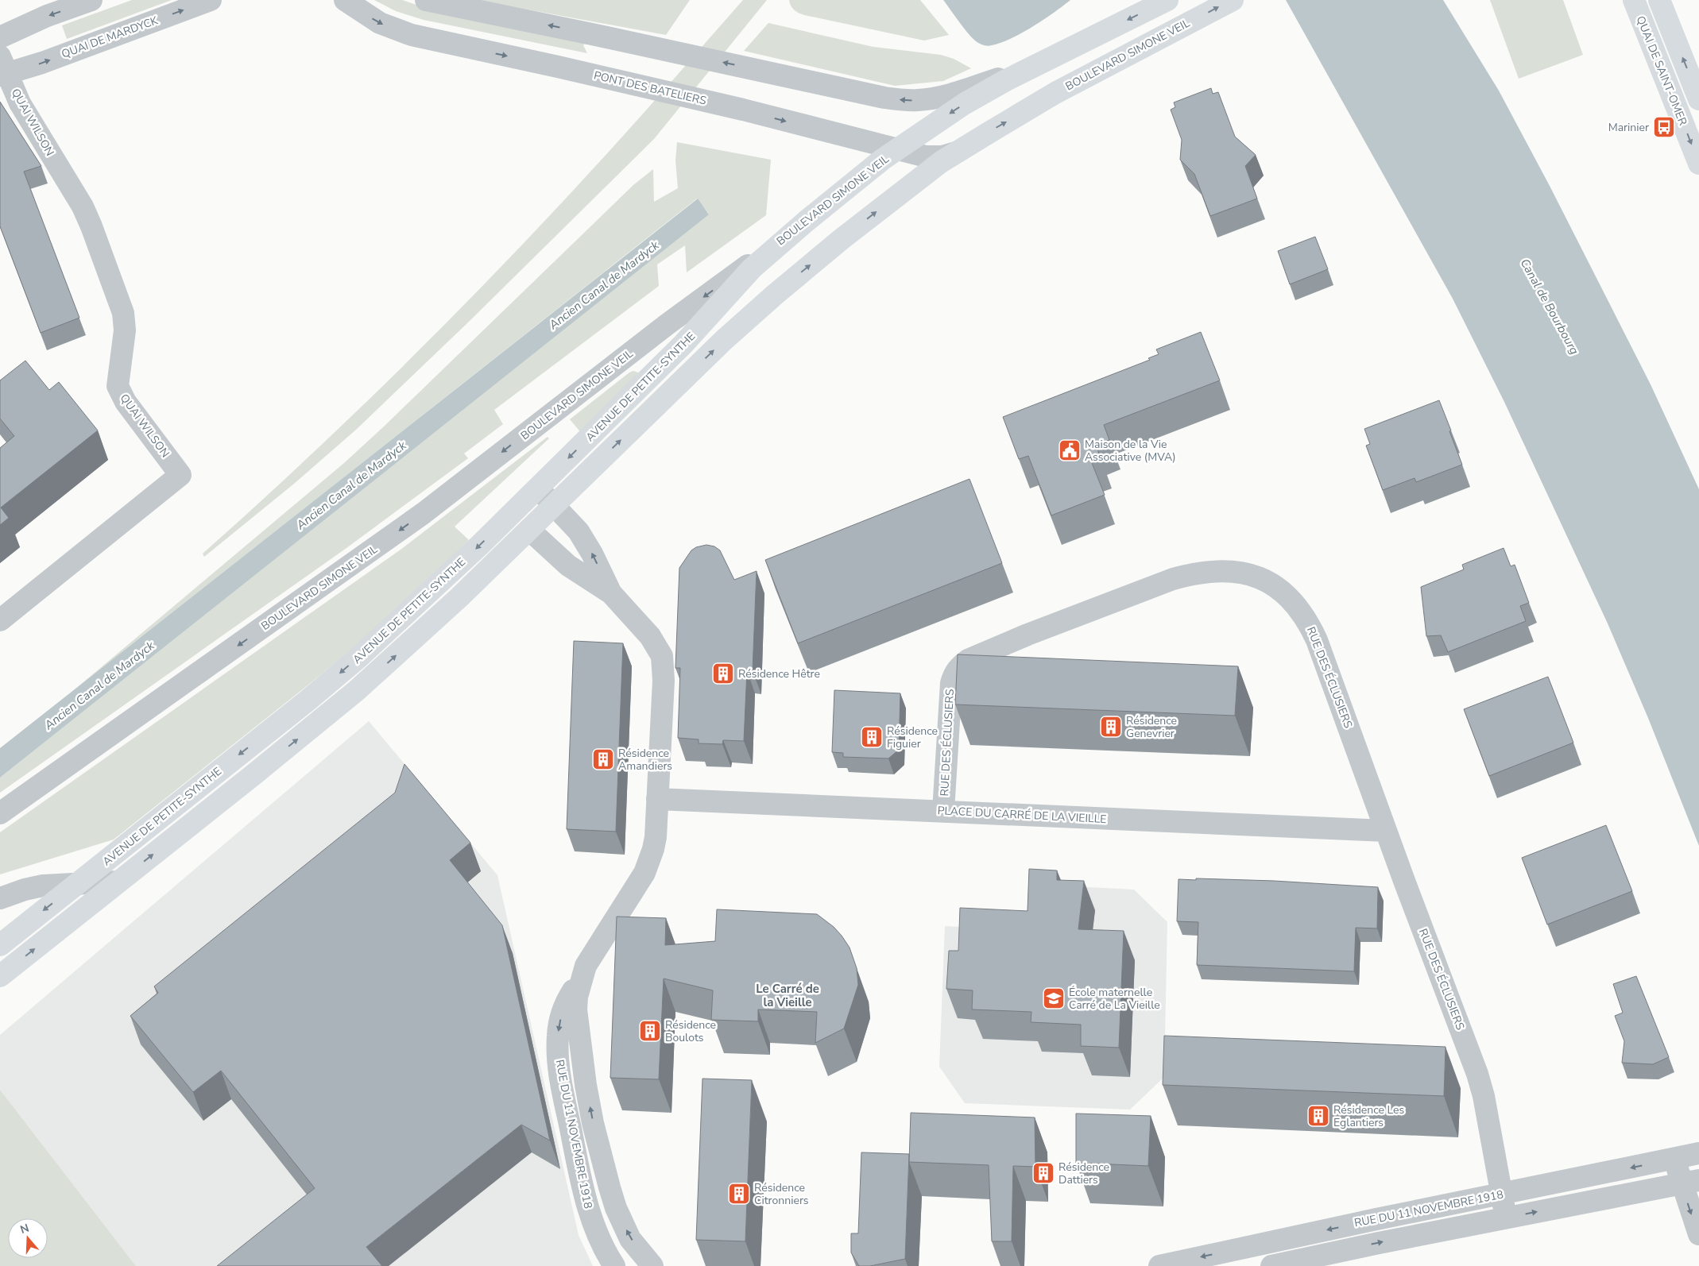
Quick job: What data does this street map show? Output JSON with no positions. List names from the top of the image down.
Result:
{
  "streets": {
    "main road": ["BOULEVARD SIMONE VEIL", "QUAI DE SAINT-OMER", "AVENUE DE PETITE-SYNTHE"],
    "street": [
      "QUAI DE MARDYCK",
      "PONT DES BATELIERS",
      "QUAI WILSON",
      "RUE DES ÉCLUSIERS",
      "PLACE DU CARRÉ DE LA VIEILLE",
      "RUE DU 11 NOVEMBRE 1918"
    ]
  },
  "crossings": [
    ["QUAI DE MARDYCK", "QUAI WILSON"],
    ["BOULEVARD SIMONE VEIL", "PONT DES BATELIERS"],
    ["BOULEVARD SIMONE VEIL", "AVENUE DE PETITE-SYNTHE"],
    ["BOULEVARD SIMONE VEIL", "RUE DU 11 NOVEMBRE 1918"],
    ["AVENUE DE PETITE-SYNTHE", "RUE DU 11 NOVEMBRE 1918"],
    ["RUE DES ÉCLUSIERS", "PLACE DU CARRÉ DE LA VIEILLE"],
    ["RUE DES ÉCLUSIERS", "RUE DU 11 NOVEMBRE 1918"],
    ["PLACE DU CARRÉ DE LA VIEILLE", "RUE DU 11 NOVEMBRE 1918"]
  ],
  "districts": ["Le Carré de la Vieille"],
  "water": ["Ancien Canal de Mardyck", "Canal de Bourbourg"],
  "places": {
    "bus stop": ["Marinier"],
    "public building": ["Maison de la Vie Associative (MVA)"],
    "building": [
      "Résidence Hêtre",
      "Résidence Genevrier",
      "Résidence Figuier",
      "Résidence Amandiers",
      "Résidence Boulots",
      "Résidence Les Eglantiers",
      "Résidence Dattiers",
      "Résidence Citronniers"
    ],
    "school or university": ["École maternelle Carré de La Vieille"]
  },
  "north": "top"
}
